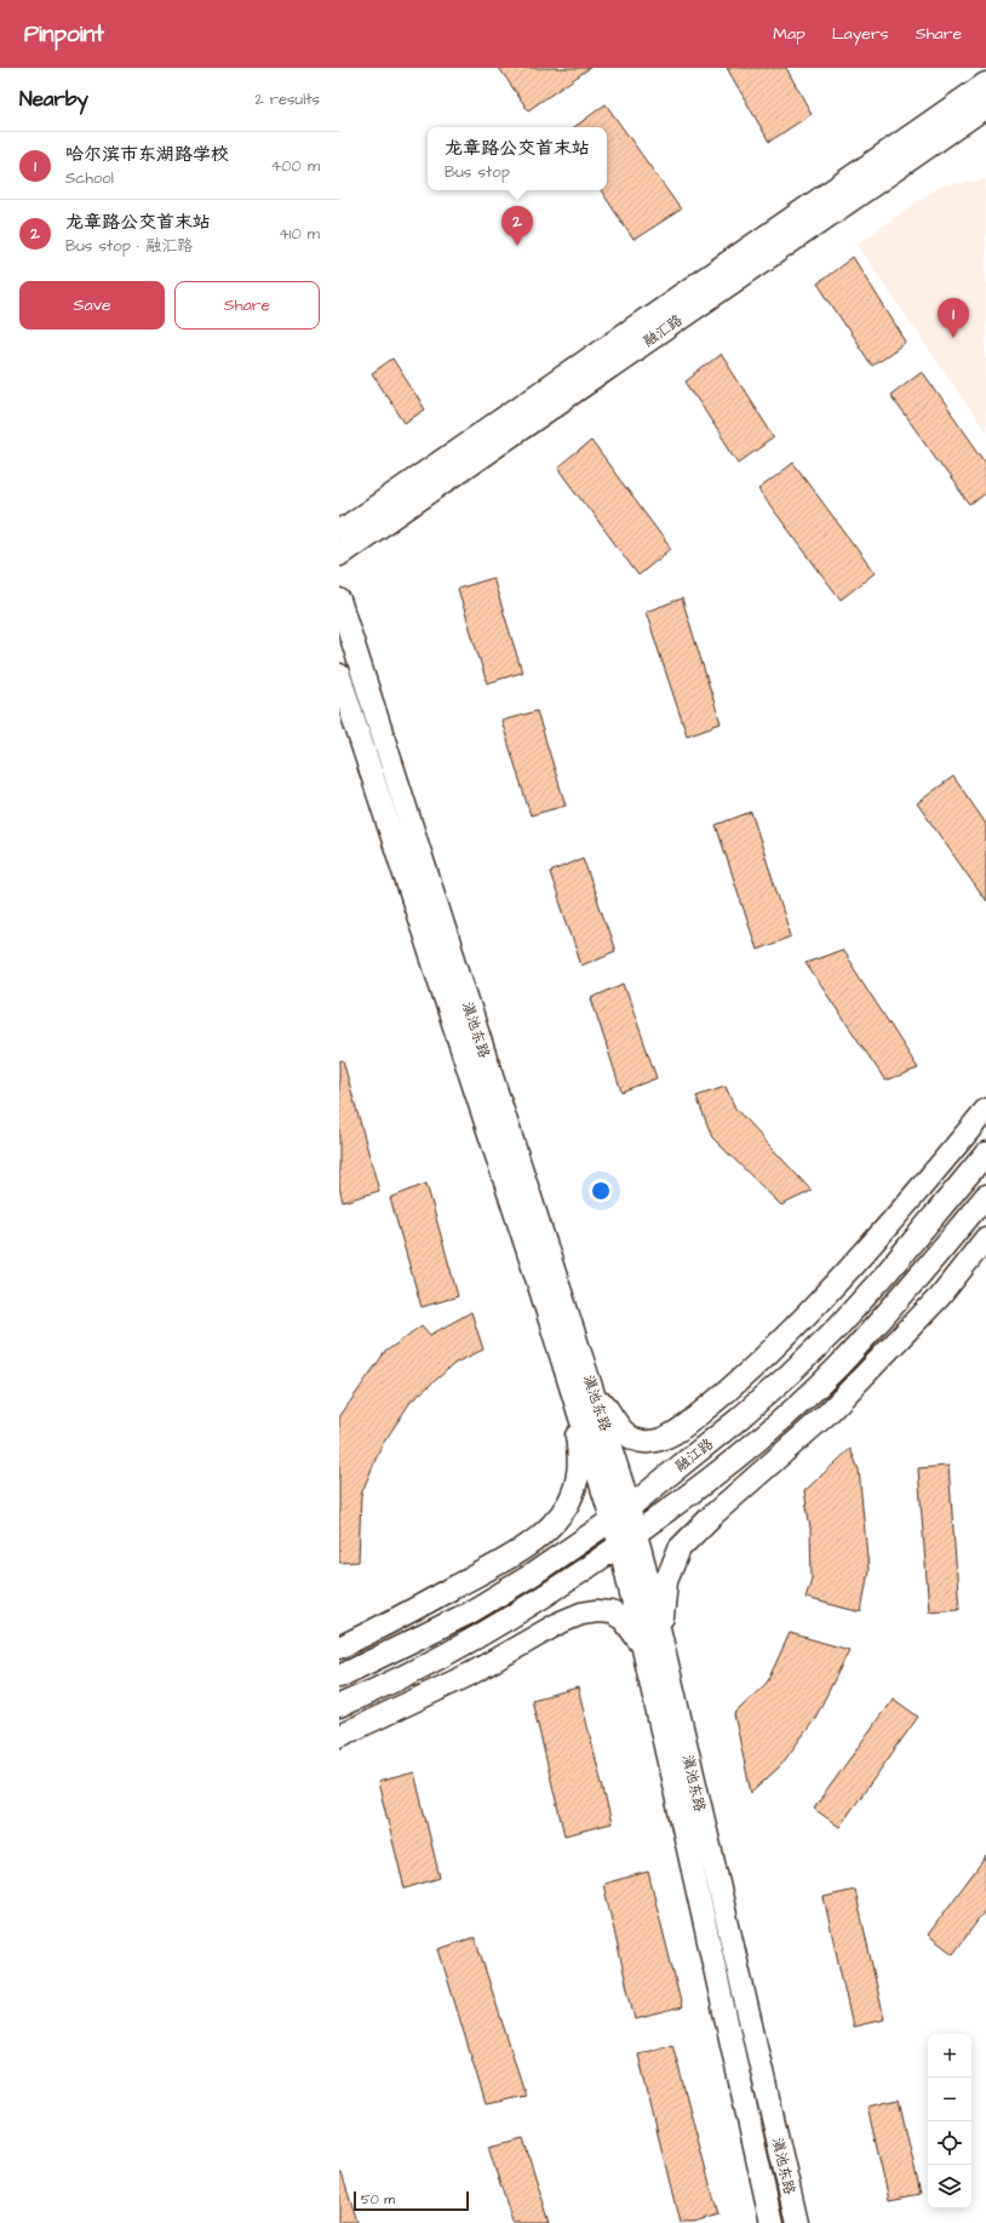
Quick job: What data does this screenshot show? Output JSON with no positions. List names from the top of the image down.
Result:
{
  "streets": {
    "street": ["融汇路", "滇池东路", "融江路"]
  },
  "crossings": [
    ["滇池东路", "融江路"]
  ],
  "scale_bar": "50 m",
  "page": {
    "header": "Pinpoint",
    "nav": ["Map", "Layers", "Share"],
    "heading": ["Nearby", "2 results"],
    "popup": ["龙章路公交首末站", "Bus stop"],
    "list": [
      {
        "mark": "1",
        "name": "哈尔滨市东湖路学校",
        "note": "School",
        "value": "400 m"
      },
      {
        "mark": "2",
        "name": "龙章路公交首末站",
        "note": "Bus stop · 融汇路",
        "value": "410 m"
      }
    ],
    "pins": ["2", "1"],
    "buttons": ["Save", "Share"],
    "map_buttons": ["+", "−"],
    "scale": "50 m"
  }
}
